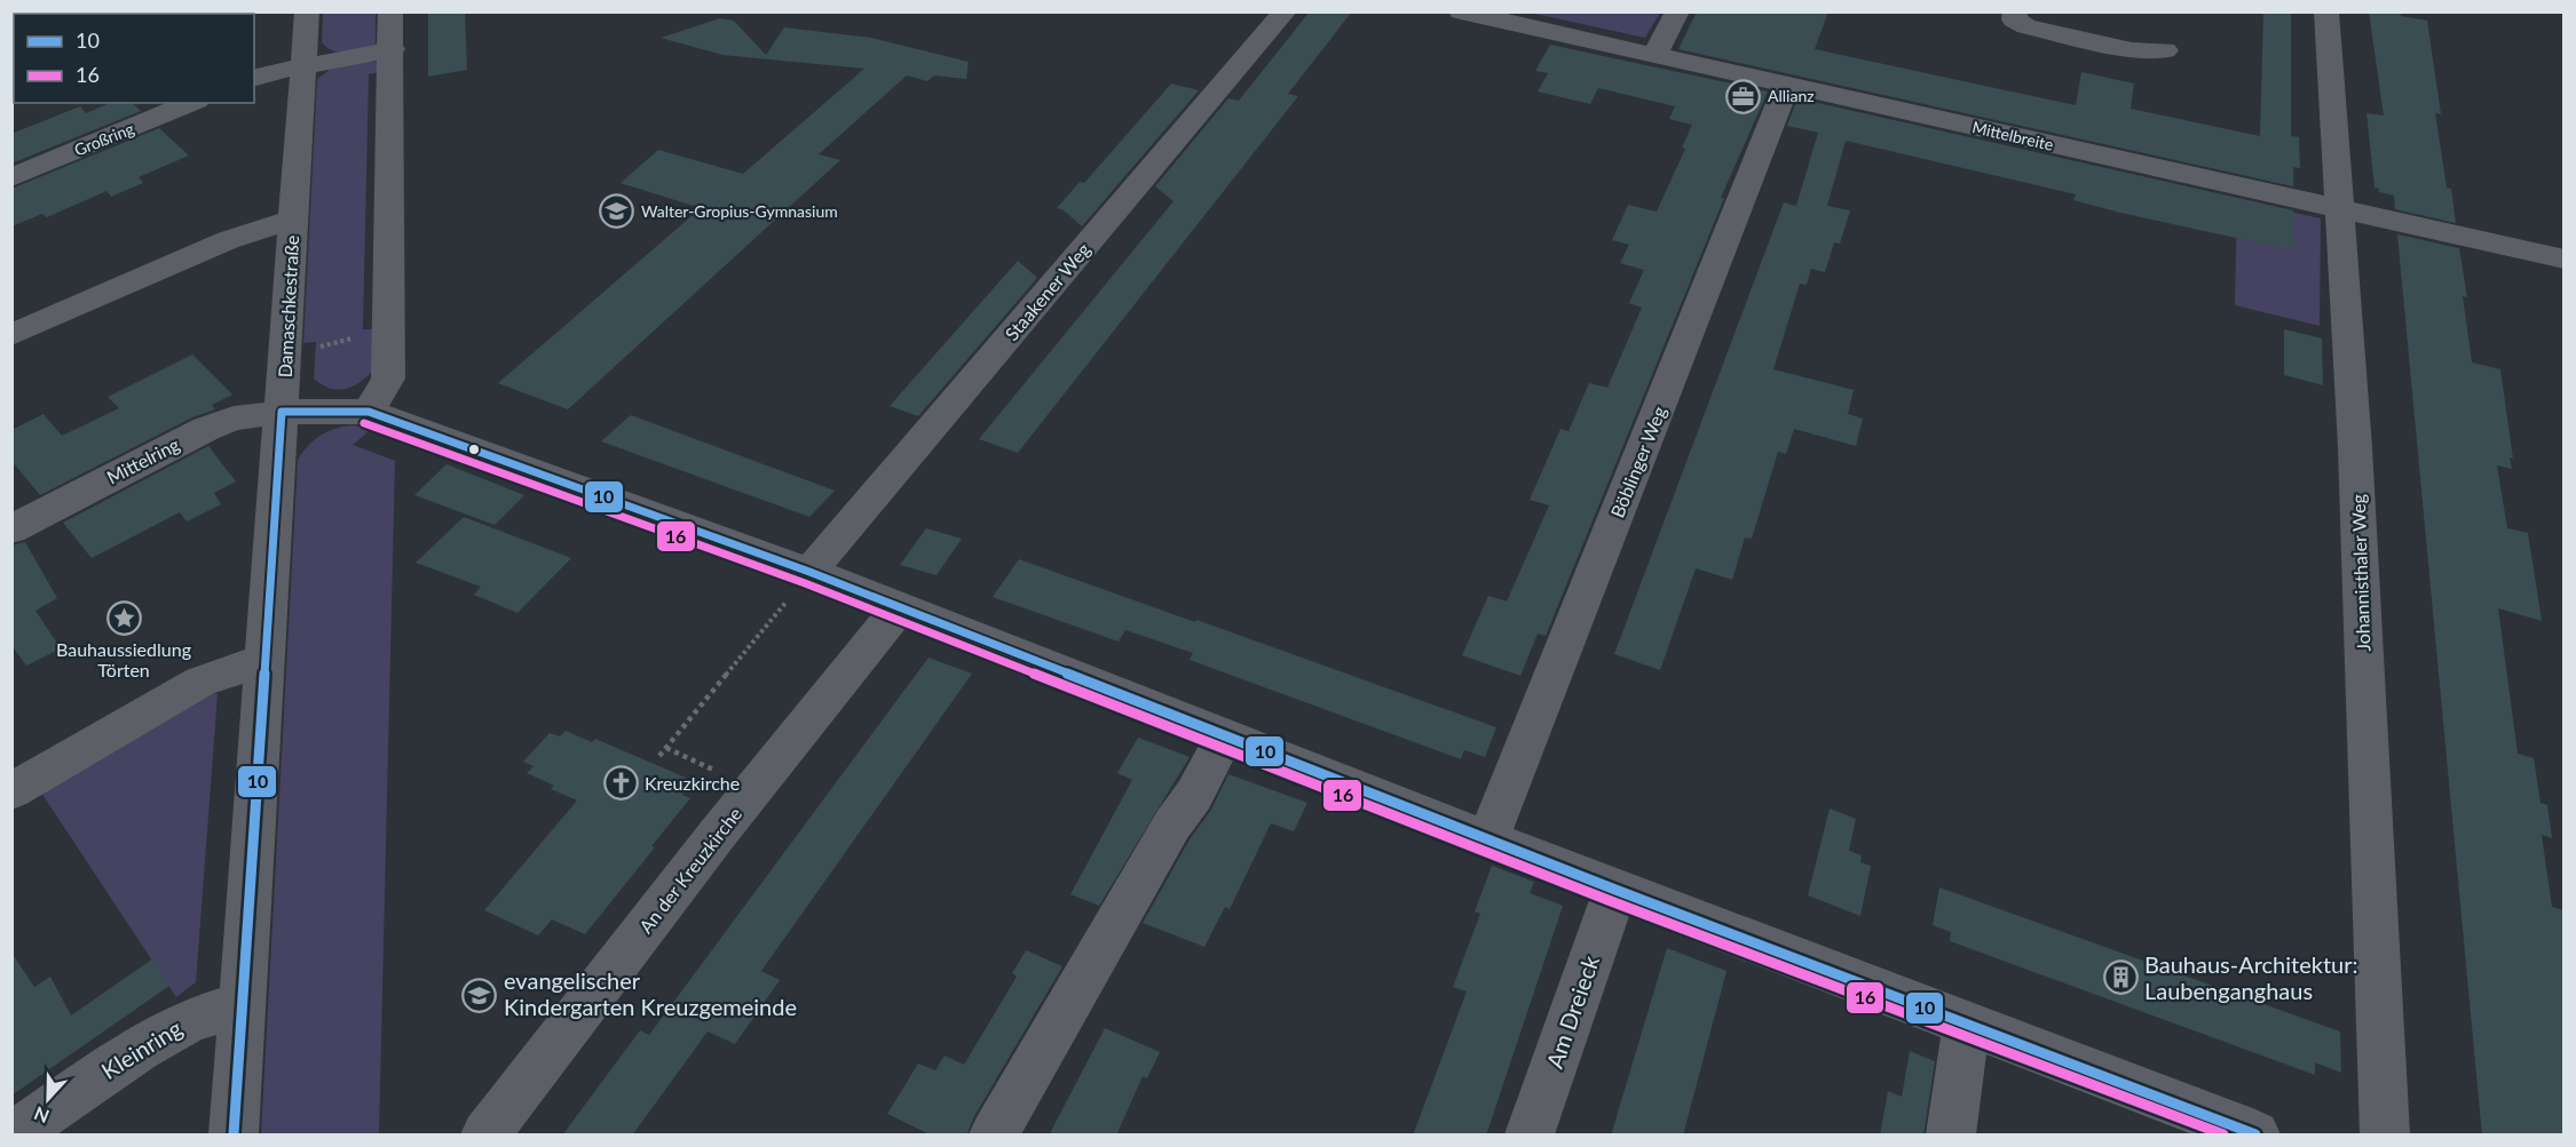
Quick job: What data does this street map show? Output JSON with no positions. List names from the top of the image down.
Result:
{
  "streets": {
    "street": [
      "Mittelbreite",
      "Großring",
      "Staakener Weg",
      "Damaschkestraße",
      "Mittelring",
      "Böblinger Weg",
      "Johannisthaler Weg",
      "An der Kreuzkirche",
      "Am Dreieck",
      "Kleinring"
    ]
  },
  "crossings": [
    ["Mittelbreite", "Böblinger Weg"],
    ["Mittelbreite", "Johannisthaler Weg"],
    ["Staakener Weg", "Mittelring"],
    ["Damaschkestraße", "Mittelring"],
    ["Damaschkestraße", "Kleinring"],
    ["Mittelring", "Böblinger Weg"],
    ["Mittelring", "An der Kreuzkirche"],
    ["Mittelring", "Am Dreieck"]
  ],
  "places": {
    "office": ["Allianz"],
    "school or university": ["Walter-Gropius-Gymnasium", "evangelischer Kindergarten Kreuzgemeinde"],
    "place": ["Bauhaussiedlung Törten"],
    "church": ["Kreuzkirche"],
    "building": ["Bauhaus-Architektur: Laubenganghaus"]
  },
  "lines": ["transit line 10", "transit line 16"],
  "legend": ["10", "16"],
  "north": "bottom"
}
